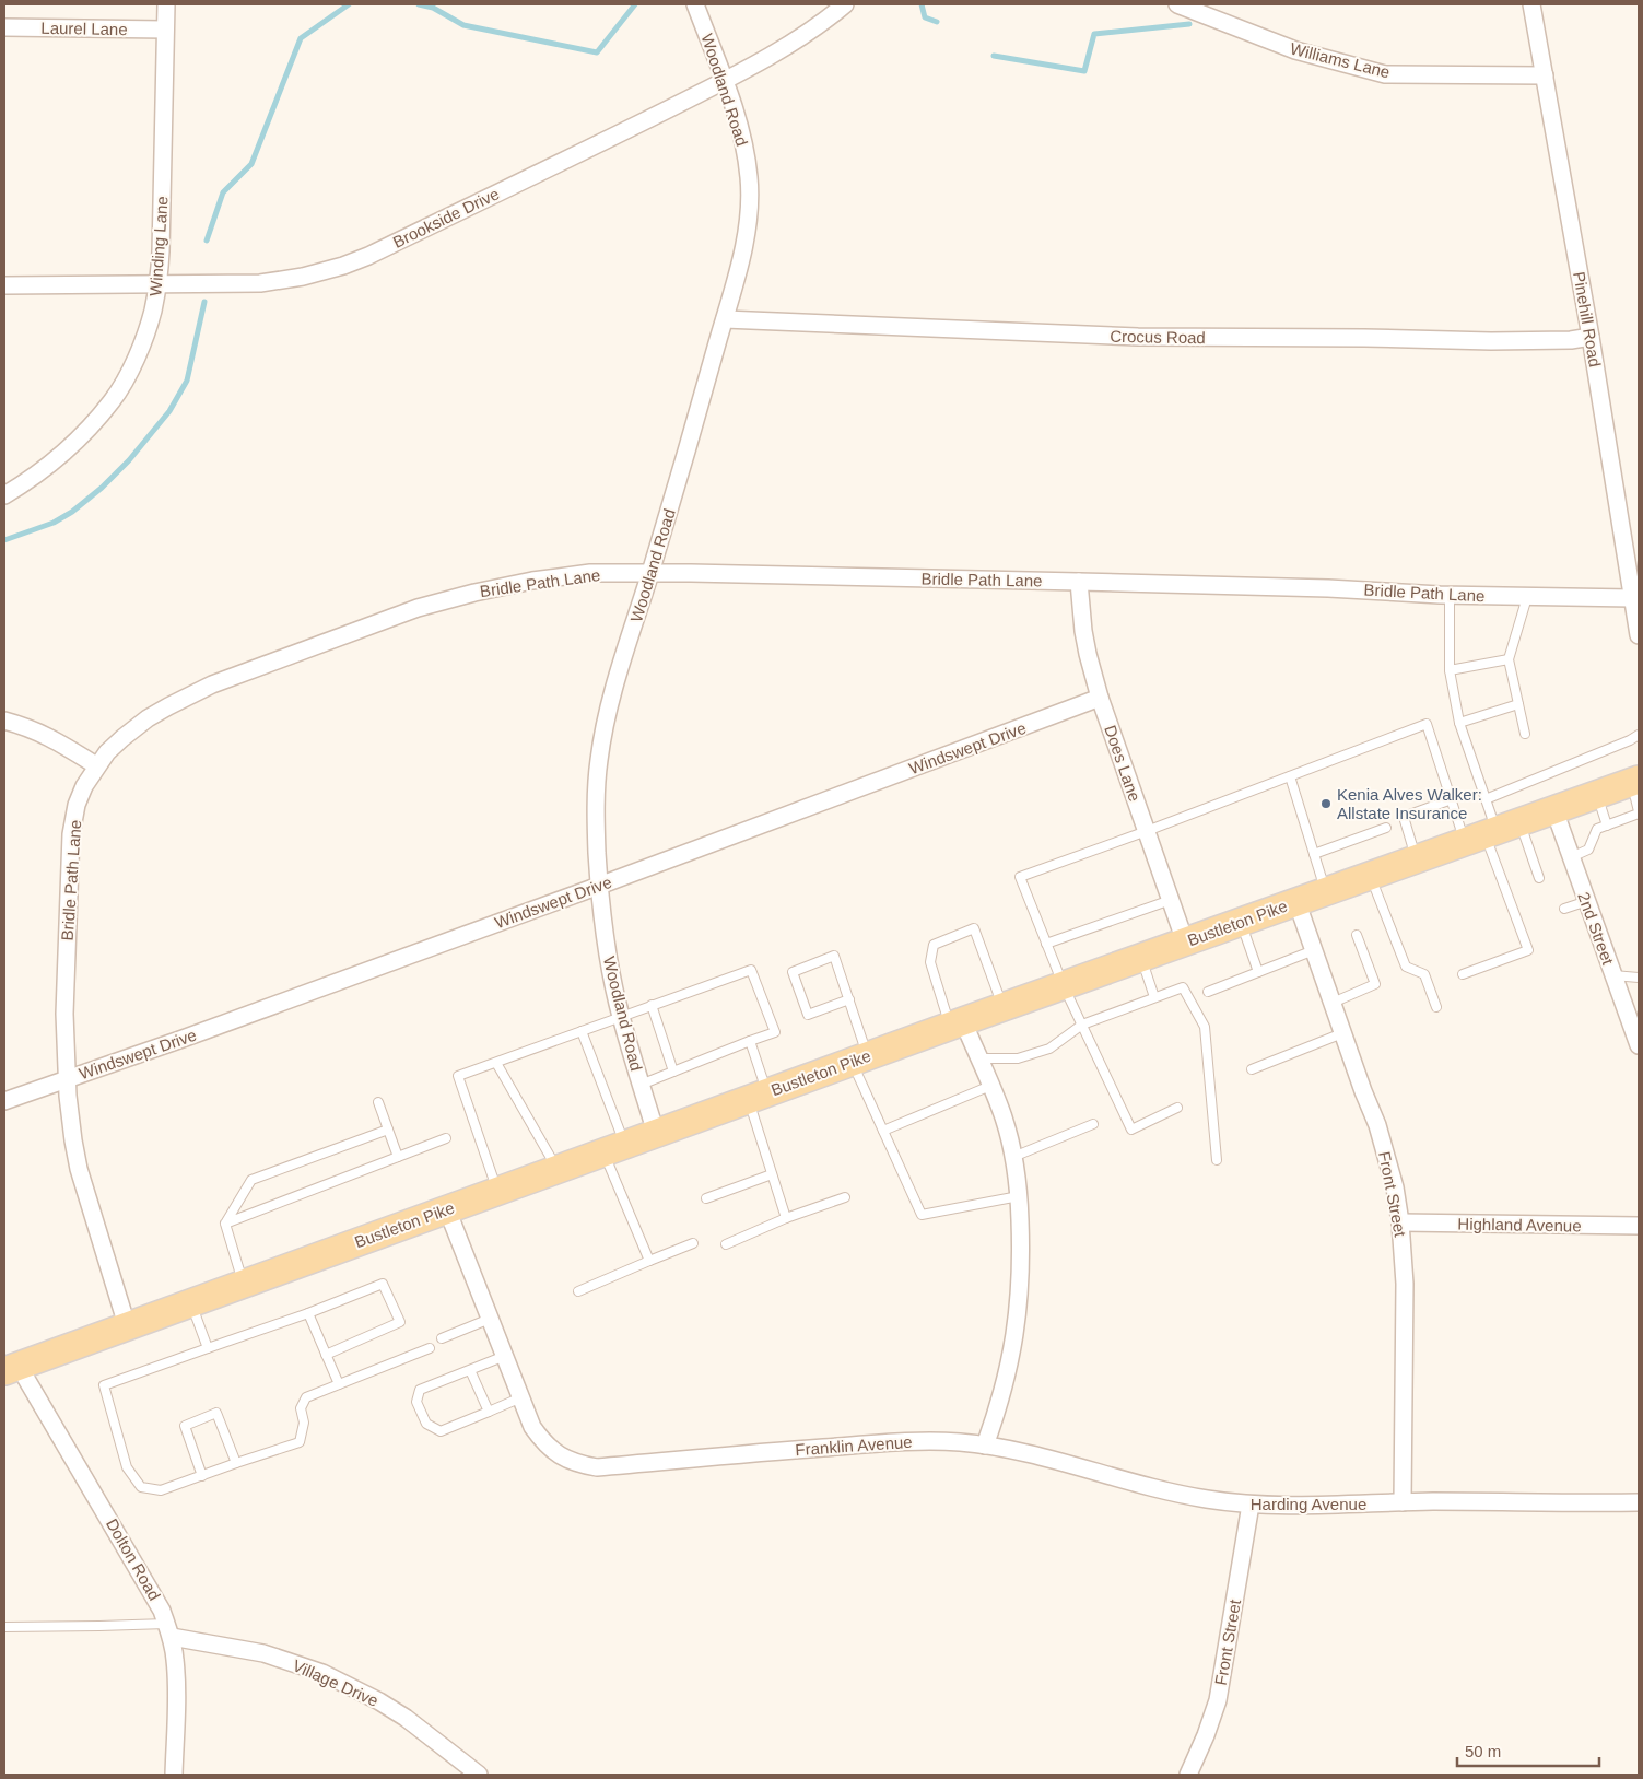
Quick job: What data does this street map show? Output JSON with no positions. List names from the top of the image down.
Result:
{
  "streets": {
    "main road": ["Bustleton Pike"],
    "street": [
      "Laurel Lane",
      "Williams Lane",
      "Woodland Road",
      "Brookside Drive",
      "Winding Lane",
      "Pinehill Road",
      "Crocus Road",
      "Bridle Path Lane",
      "Windswept Drive",
      "Does Lane",
      "2nd Street",
      "Front Street",
      "Highland Avenue",
      "Franklin Avenue",
      "Harding Avenue",
      "Dolton Road",
      "Village Drive"
    ]
  },
  "crossings": [
    ["Laurel Lane", "Winding Lane"],
    ["Williams Lane", "Pinehill Road"],
    ["Woodland Road", "Brookside Drive"],
    ["Woodland Road", "Crocus Road"],
    ["Woodland Road", "Bridle Path Lane"],
    ["Woodland Road", "Windswept Drive"],
    ["Woodland Road", "Bustleton Pike"],
    ["Brookside Drive", "Winding Lane"],
    ["Pinehill Road", "Crocus Road"],
    ["Pinehill Road", "Bridle Path Lane"],
    ["Bridle Path Lane", "Windswept Drive"],
    ["Bridle Path Lane", "Does Lane"],
    ["Bridle Path Lane", "Bustleton Pike"],
    ["Windswept Drive", "Does Lane"],
    ["Does Lane", "Bustleton Pike"],
    ["Bustleton Pike", "2nd Street"],
    ["Bustleton Pike", "Front Street"],
    ["Bustleton Pike", "Franklin Avenue"],
    ["Bustleton Pike", "Dolton Road"],
    ["Front Street", "Highland Avenue"],
    ["Front Street", "Harding Avenue"],
    ["Franklin Avenue", "Harding Avenue"],
    ["Dolton Road", "Village Drive"]
  ],
  "places": ["Kenia Alves Walker: Allstate Insurance"],
  "scale_bar": "50 m"
}
